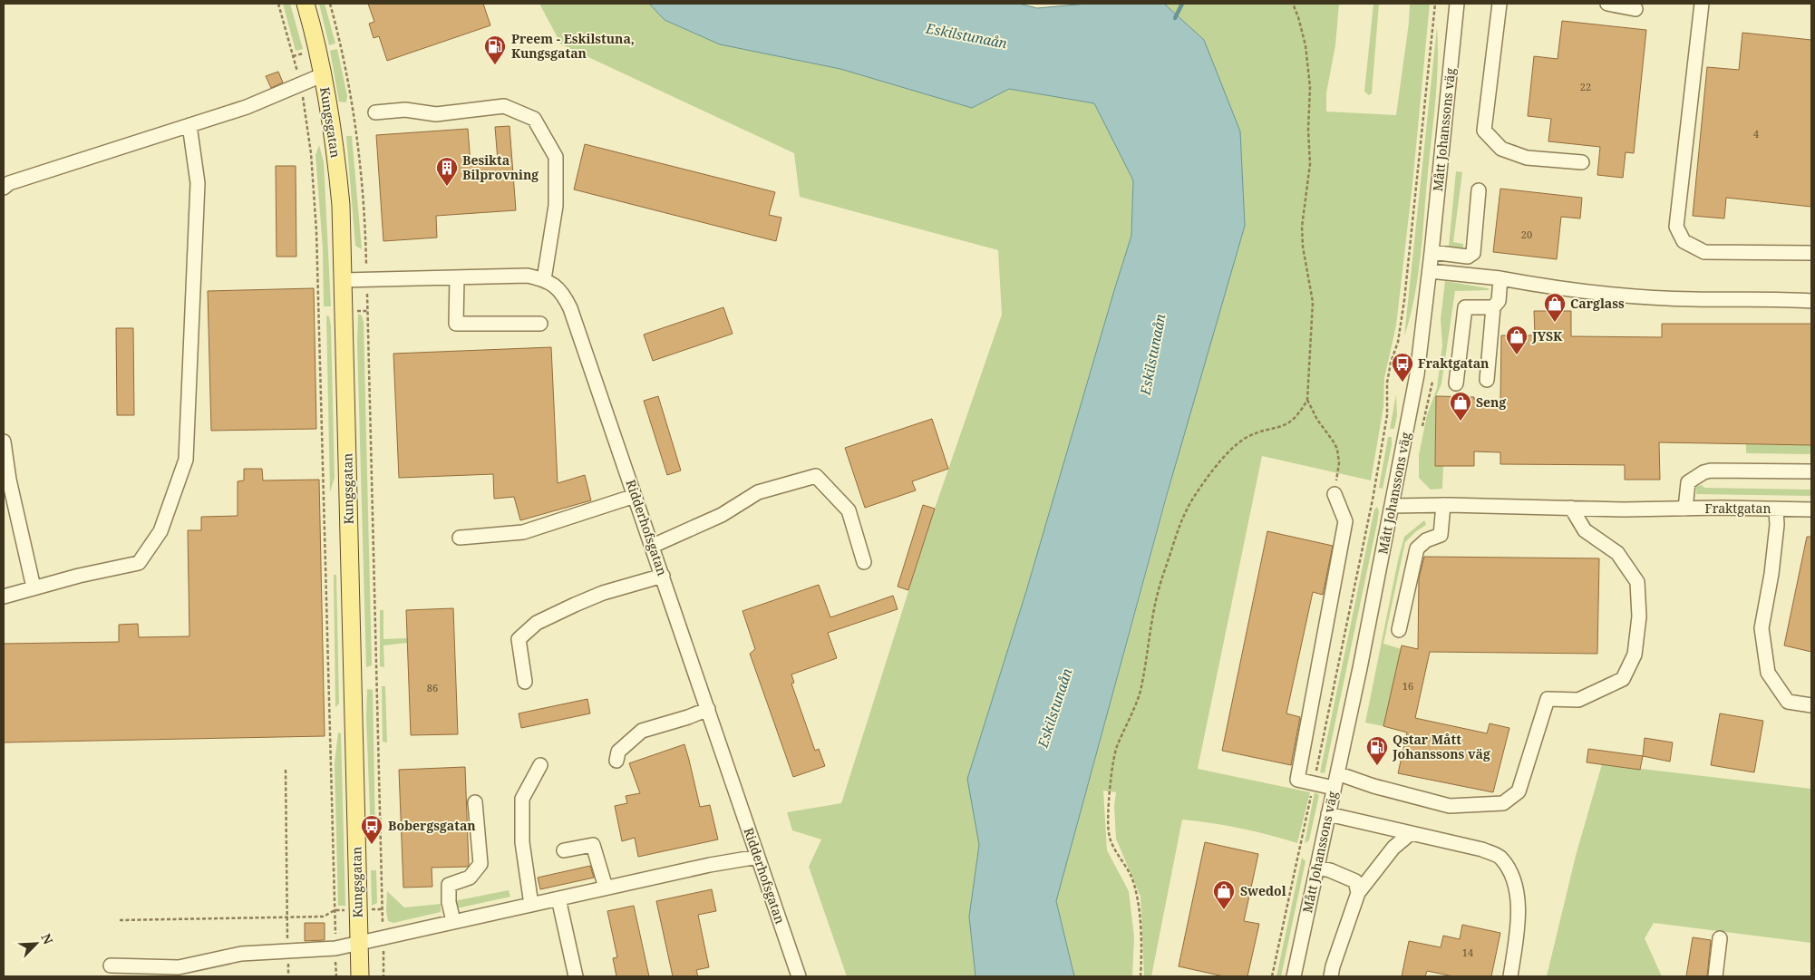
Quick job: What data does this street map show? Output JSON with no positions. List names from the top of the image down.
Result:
{
  "streets": {
    "main road": ["Kungsgatan"],
    "street": ["Mått Johanssons väg", "Fraktgatan", "Ridderhofsgatan"]
  },
  "crossings": [
    ["Kungsgatan", "Ridderhofsgatan"],
    ["Mått Johanssons väg", "Fraktgatan"]
  ],
  "water": ["Eskilstunaån"],
  "places": {
    "fuel station": ["Preem - Eskilstuna, Kungsgatan", "Qstar Mått Johanssons väg"],
    "building": ["Besikta Bilprovning"],
    "shop": [
      "Carglass",
      "JYSK",
      "Seng",
      "Swedol"
    ],
    "bus stop": ["Fraktgatan", "Bobergsgatan"]
  },
  "house_numbers": [
    "22",
    "4",
    "20",
    "16",
    "86",
    "14"
  ],
  "north": "top right"
}
